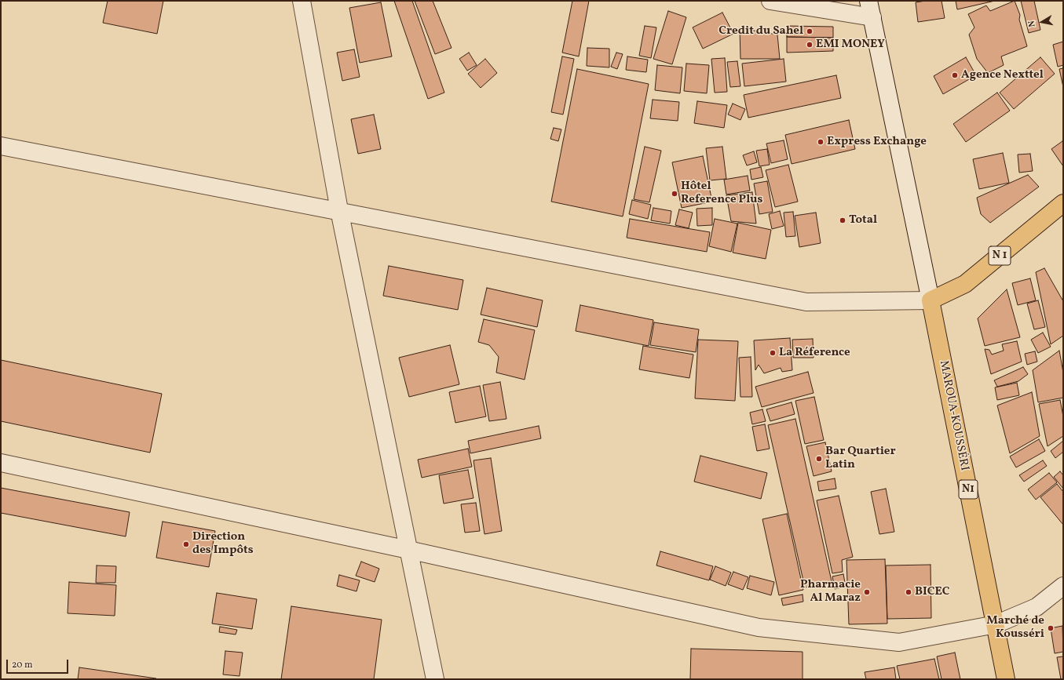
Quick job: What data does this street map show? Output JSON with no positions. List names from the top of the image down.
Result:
{
  "streets": {
    "highway": ["N 1", "MAROUA-KOUSSÉRI", "N1"]
  },
  "crossings": [
    ["N 1", "MAROUA-KOUSSÉRI"]
  ],
  "places": [
    "Credit du Sahel",
    "EMI MONEY",
    "Agence Nexttel",
    "Express Exchange",
    "Hôtel Reference Plus",
    "Total",
    "La Réference",
    "Bar Quartier Latin",
    "Direction des Impôts",
    "Pharmacie Al Maraz",
    "BICEC",
    "Marché de Kousséri"
  ],
  "scale_bar": "20 m",
  "north": "left"
}
